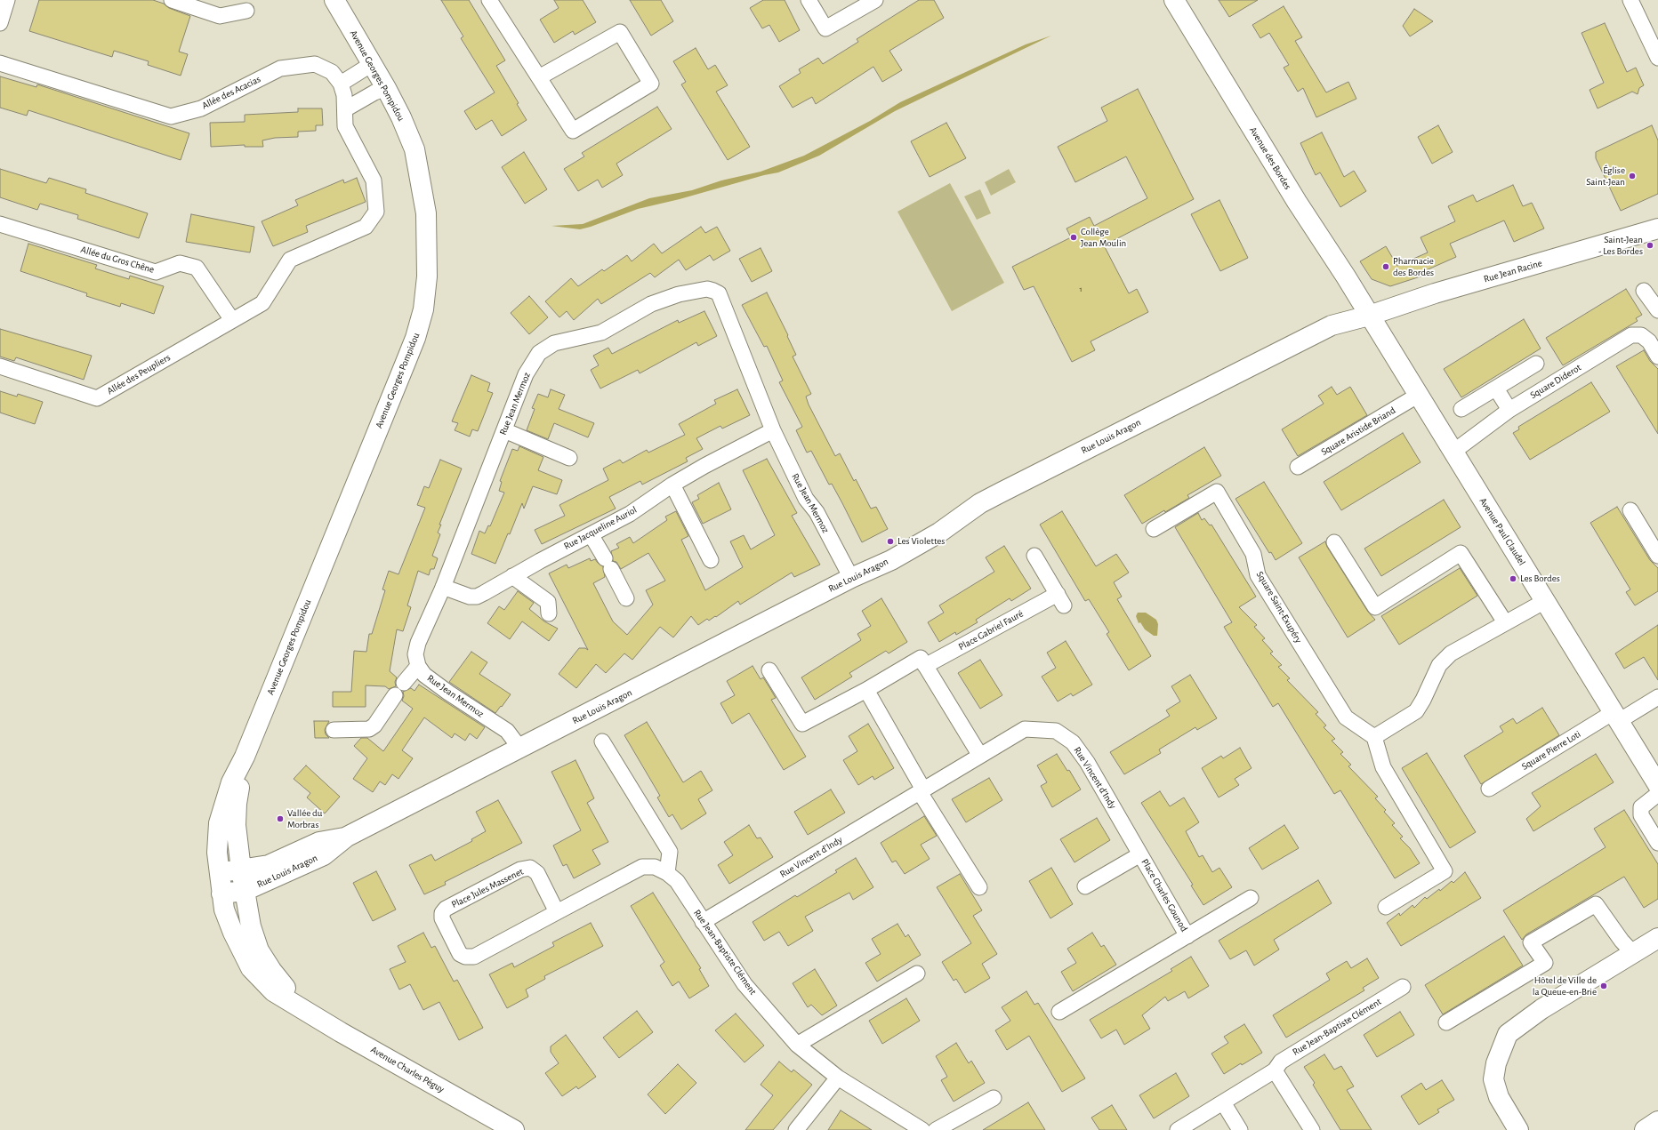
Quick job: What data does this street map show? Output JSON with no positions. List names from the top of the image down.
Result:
{
  "streets": {
    "street": [
      "Avenue Georges Pompidou",
      "Allée des Acacias",
      "Avenue des Bordes",
      "Allée du Gros Chêne",
      "Rue Jean Racine",
      "Allée des Peupliers",
      "Square Diderot",
      "Rue Jean Mermoz",
      "Square Aristide Briand",
      "Rue Louis Aragon",
      "Rue Jacqueline Auriol",
      "Avenue Paul Claudel",
      "Square Saint-Exupéry",
      "Place Gabriel Fauré",
      "Square Pierre Loti",
      "Rue Vincent d'Indy",
      "Place Jules Massenet",
      "Place Charles Gounod",
      "Rue Jean-Baptiste Clément",
      "Avenue Charles Péguy"
    ]
  },
  "crossings": [
    ["Avenue Georges Pompidou", "Rue Louis Aragon"],
    ["Avenue Georges Pompidou", "Avenue Charles Péguy"],
    ["Avenue des Bordes", "Rue Jean Racine"],
    ["Avenue des Bordes", "Rue Louis Aragon"],
    ["Avenue des Bordes", "Avenue Paul Claudel"],
    ["Allée du Gros Chêne", "Allée des Peupliers"],
    ["Rue Jean Racine", "Rue Louis Aragon"],
    ["Rue Jean Racine", "Avenue Paul Claudel"],
    ["Square Diderot", "Avenue Paul Claudel"],
    ["Rue Jean Mermoz", "Rue Louis Aragon"],
    ["Rue Jean Mermoz", "Rue Jacqueline Auriol"],
    ["Square Aristide Briand", "Avenue Paul Claudel"],
    ["Rue Louis Aragon", "Avenue Paul Claudel"],
    ["Rue Louis Aragon", "Avenue Charles Péguy"],
    ["Avenue Paul Claudel", "Square Pierre Loti"],
    ["Rue Vincent d'Indy", "Place Charles Gounod"],
    ["Rue Vincent d'Indy", "Rue Jean-Baptiste Clément"],
    ["Place Jules Massenet", "Rue Jean-Baptiste Clément"]
  ],
  "places": [
    "Église Saint-Jean",
    "Collège Jean Moulin",
    "Saint-Jean - Les Bordes",
    "Pharmacie des Bordes",
    "Les Violettes",
    "Les Bordes",
    "Vallée du Morbras",
    "Hôtel de Ville de la Queue-en-Brie"
  ],
  "house_numbers": ["1"]
}
